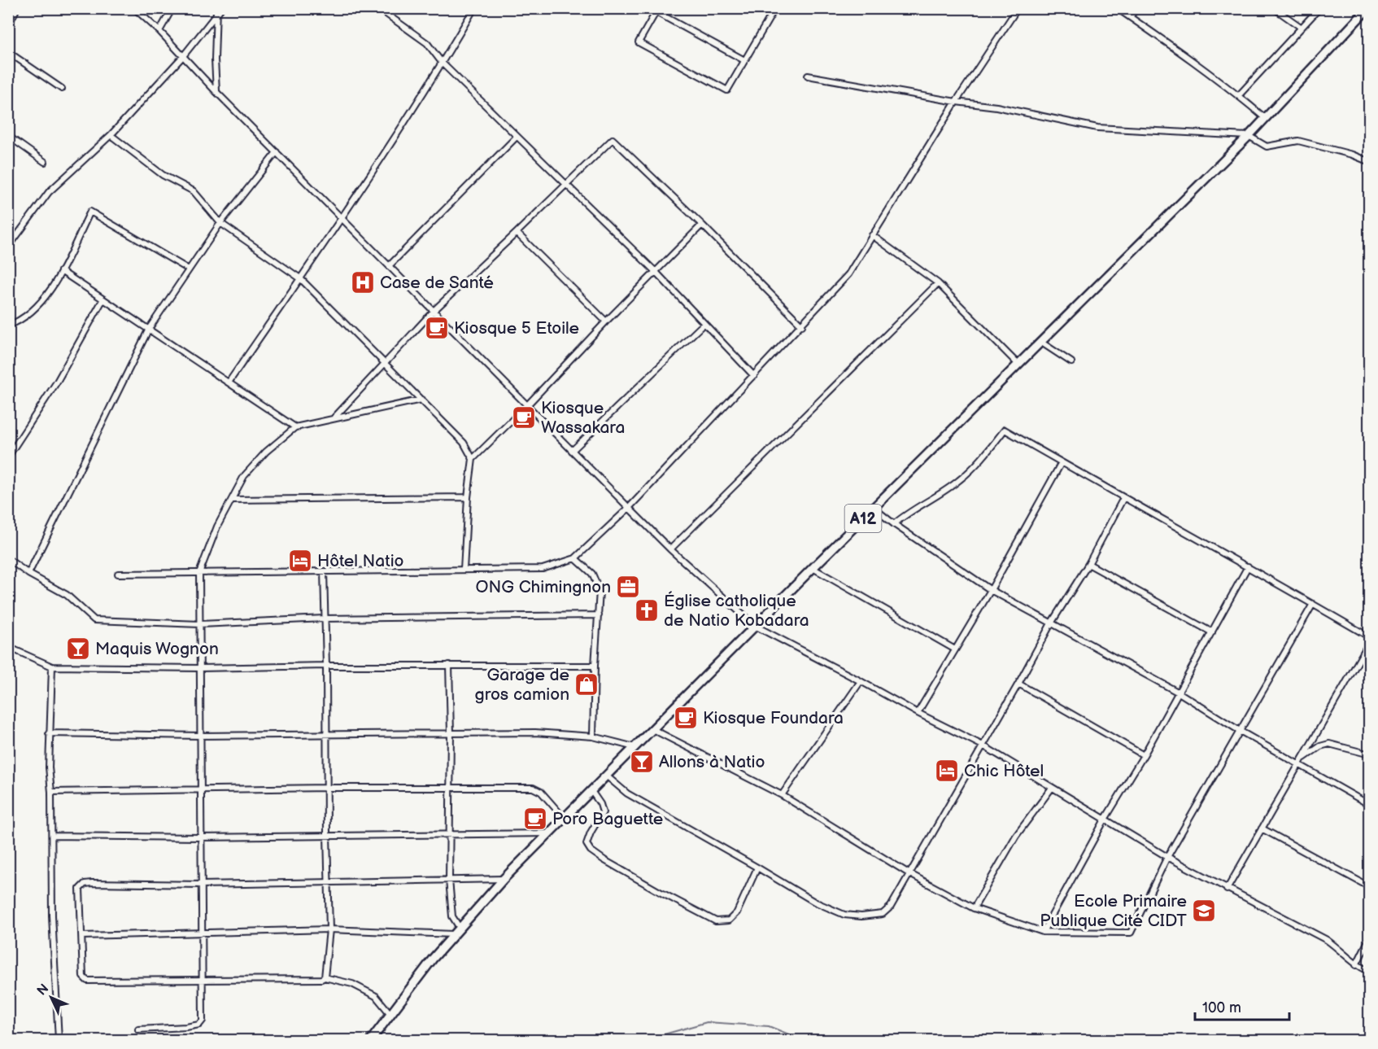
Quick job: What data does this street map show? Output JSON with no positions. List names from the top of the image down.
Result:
{
  "streets": {
    "main road": ["A12"]
  },
  "places": {
    "hospital": ["Case de Santé"],
    "cafe": [
      "Kiosque 5 Etoile",
      "Kiosque Wassakara",
      "Kiosque Foundara",
      "Poro Baguette"
    ],
    "hotel": ["Hôtel Natio", "Chic Hôtel"],
    "office": ["ONG Chimingnon"],
    "church": ["Église catholique de Natio Kobadara"],
    "bar": ["Maquis Wognon", "Allons à Natio"],
    "shop": ["Garage de gros camion"],
    "school or university": ["Ecole Primaire Publique Cité CIDT"]
  },
  "scale_bar": "100 m",
  "north": "top left"
}
